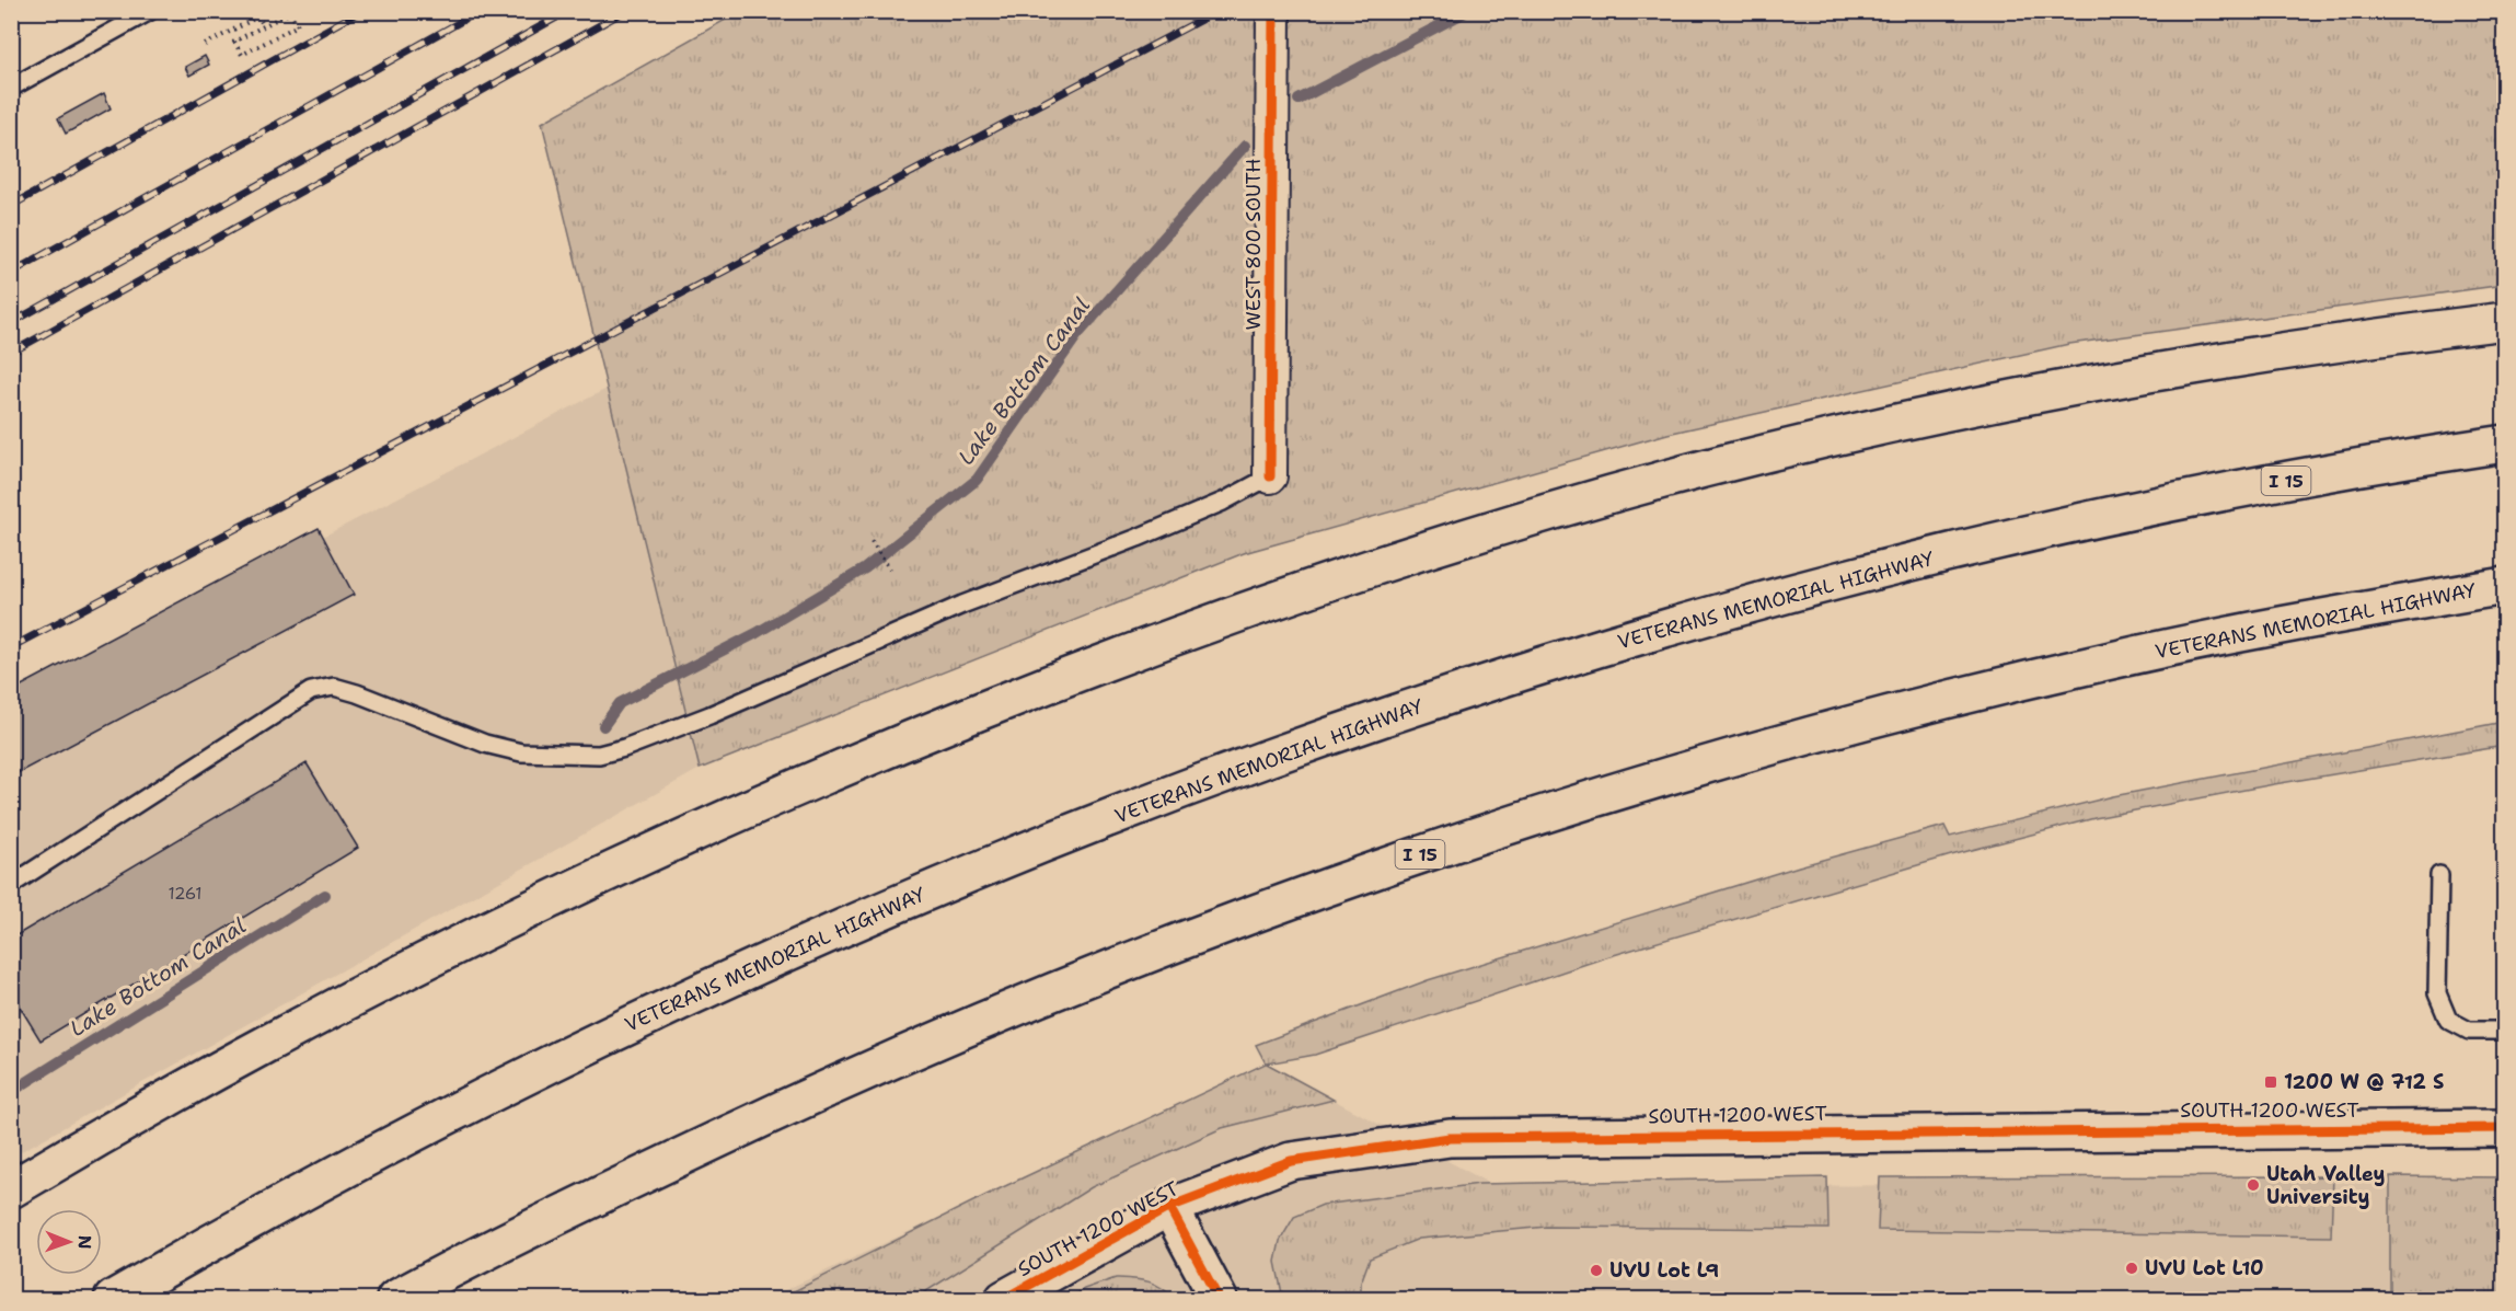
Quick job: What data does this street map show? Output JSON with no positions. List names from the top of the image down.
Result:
{
  "streets": {
    "main road": ["I 15", "VETERANS MEMORIAL HIGHWAY", "SOUTH 1200 WEST"],
    "street": ["WEST 800 SOUTH"]
  },
  "water": ["Lake Bottom Canal"],
  "places": {
    "transit": ["1200 W @ 712 S"],
    "other": ["Utah Valley University", "UVU Lot L10", "UVU Lot L9"]
  },
  "house_numbers": ["1261"],
  "north": "right"
}
